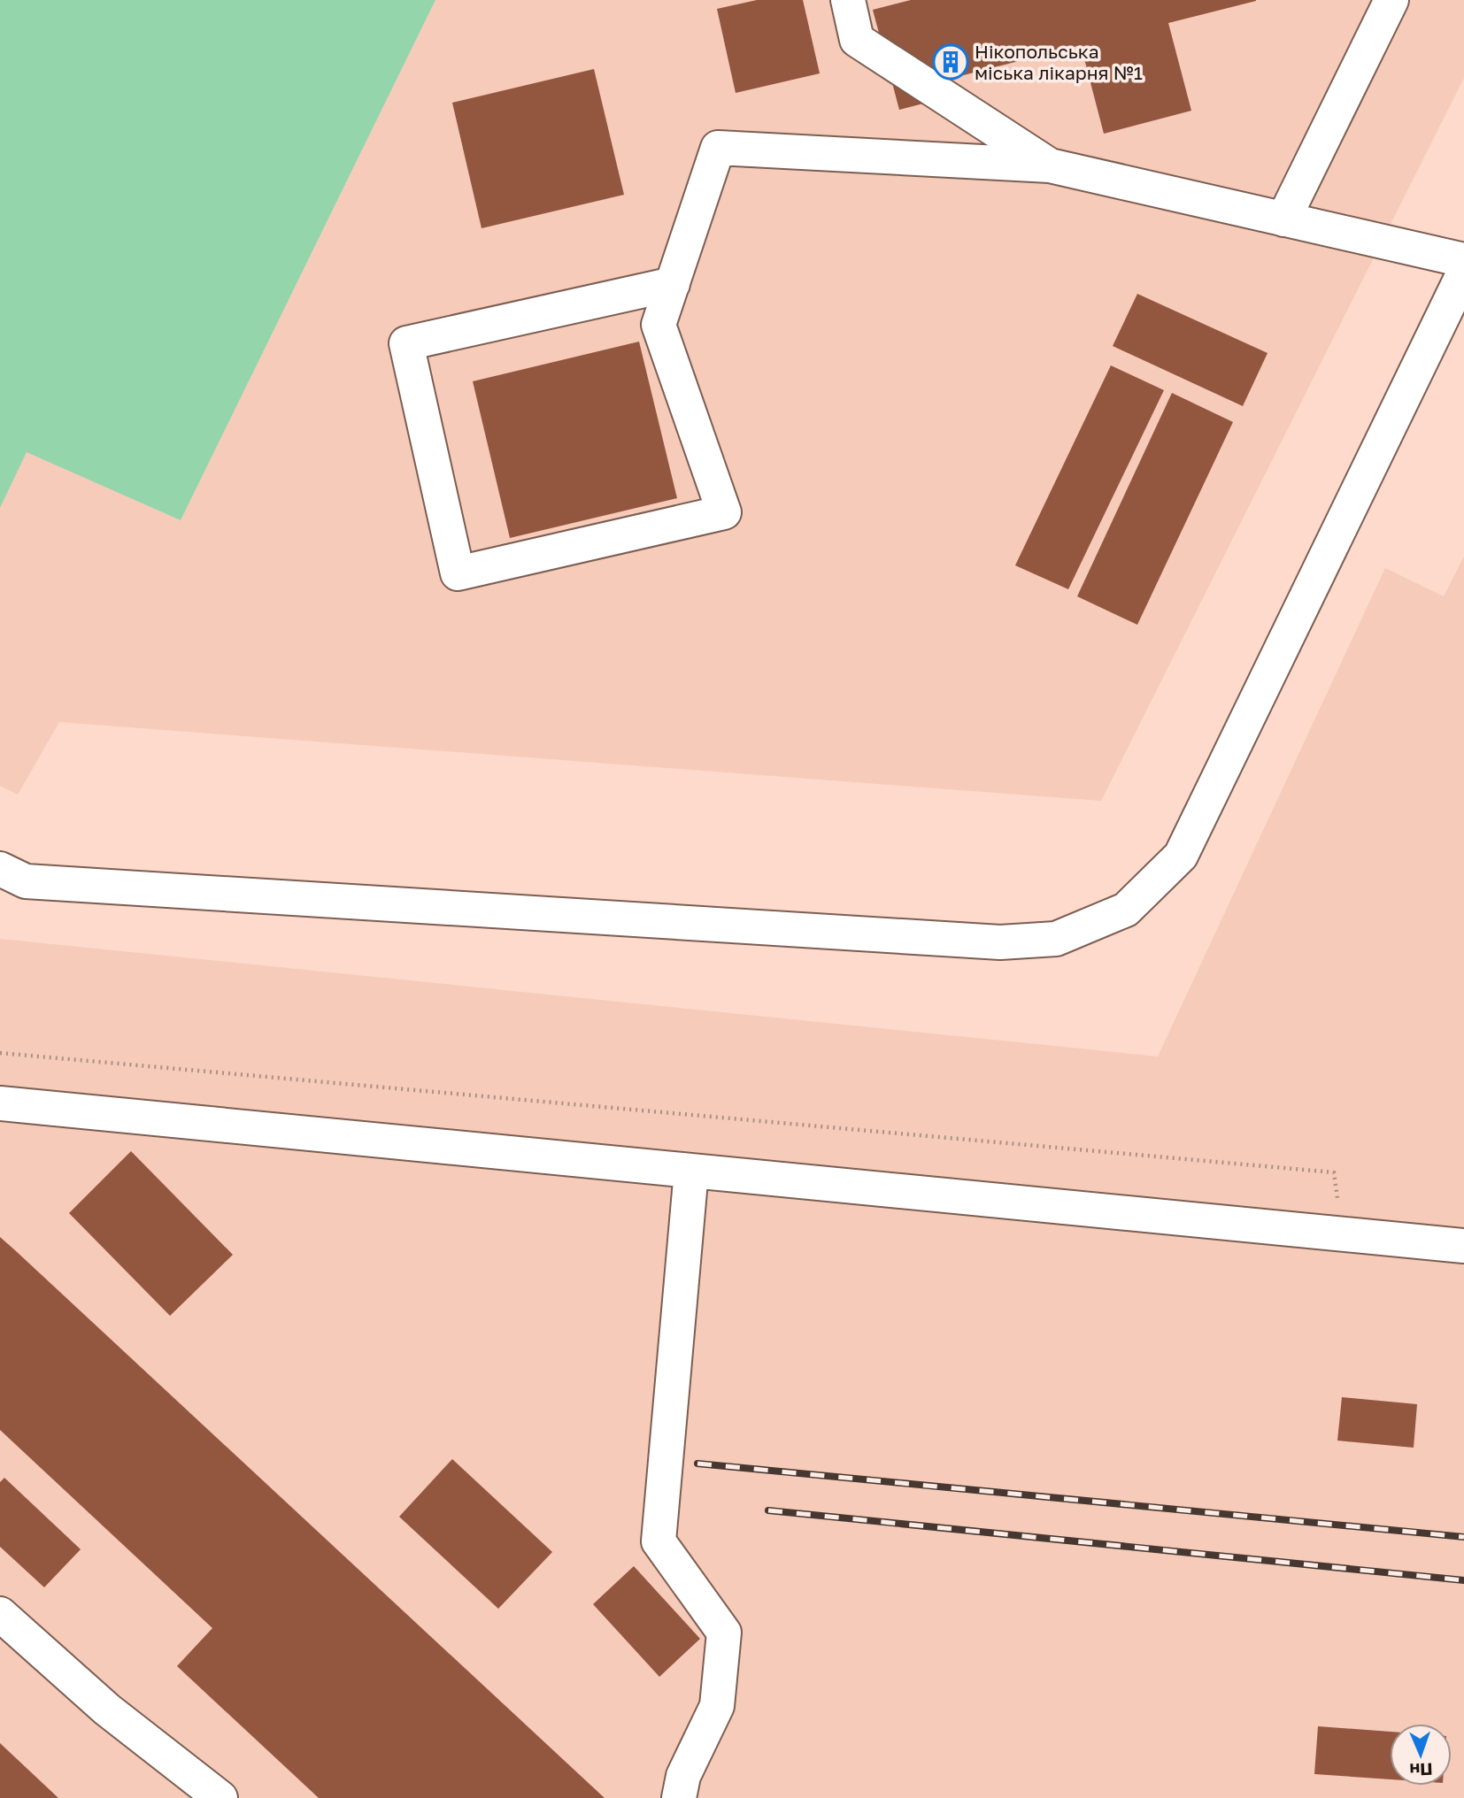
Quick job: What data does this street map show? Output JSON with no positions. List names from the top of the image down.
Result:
{
  "places": {
    "building": ["Нікопольська міська лікарня №1"]
  },
  "north": "bottom"
}
